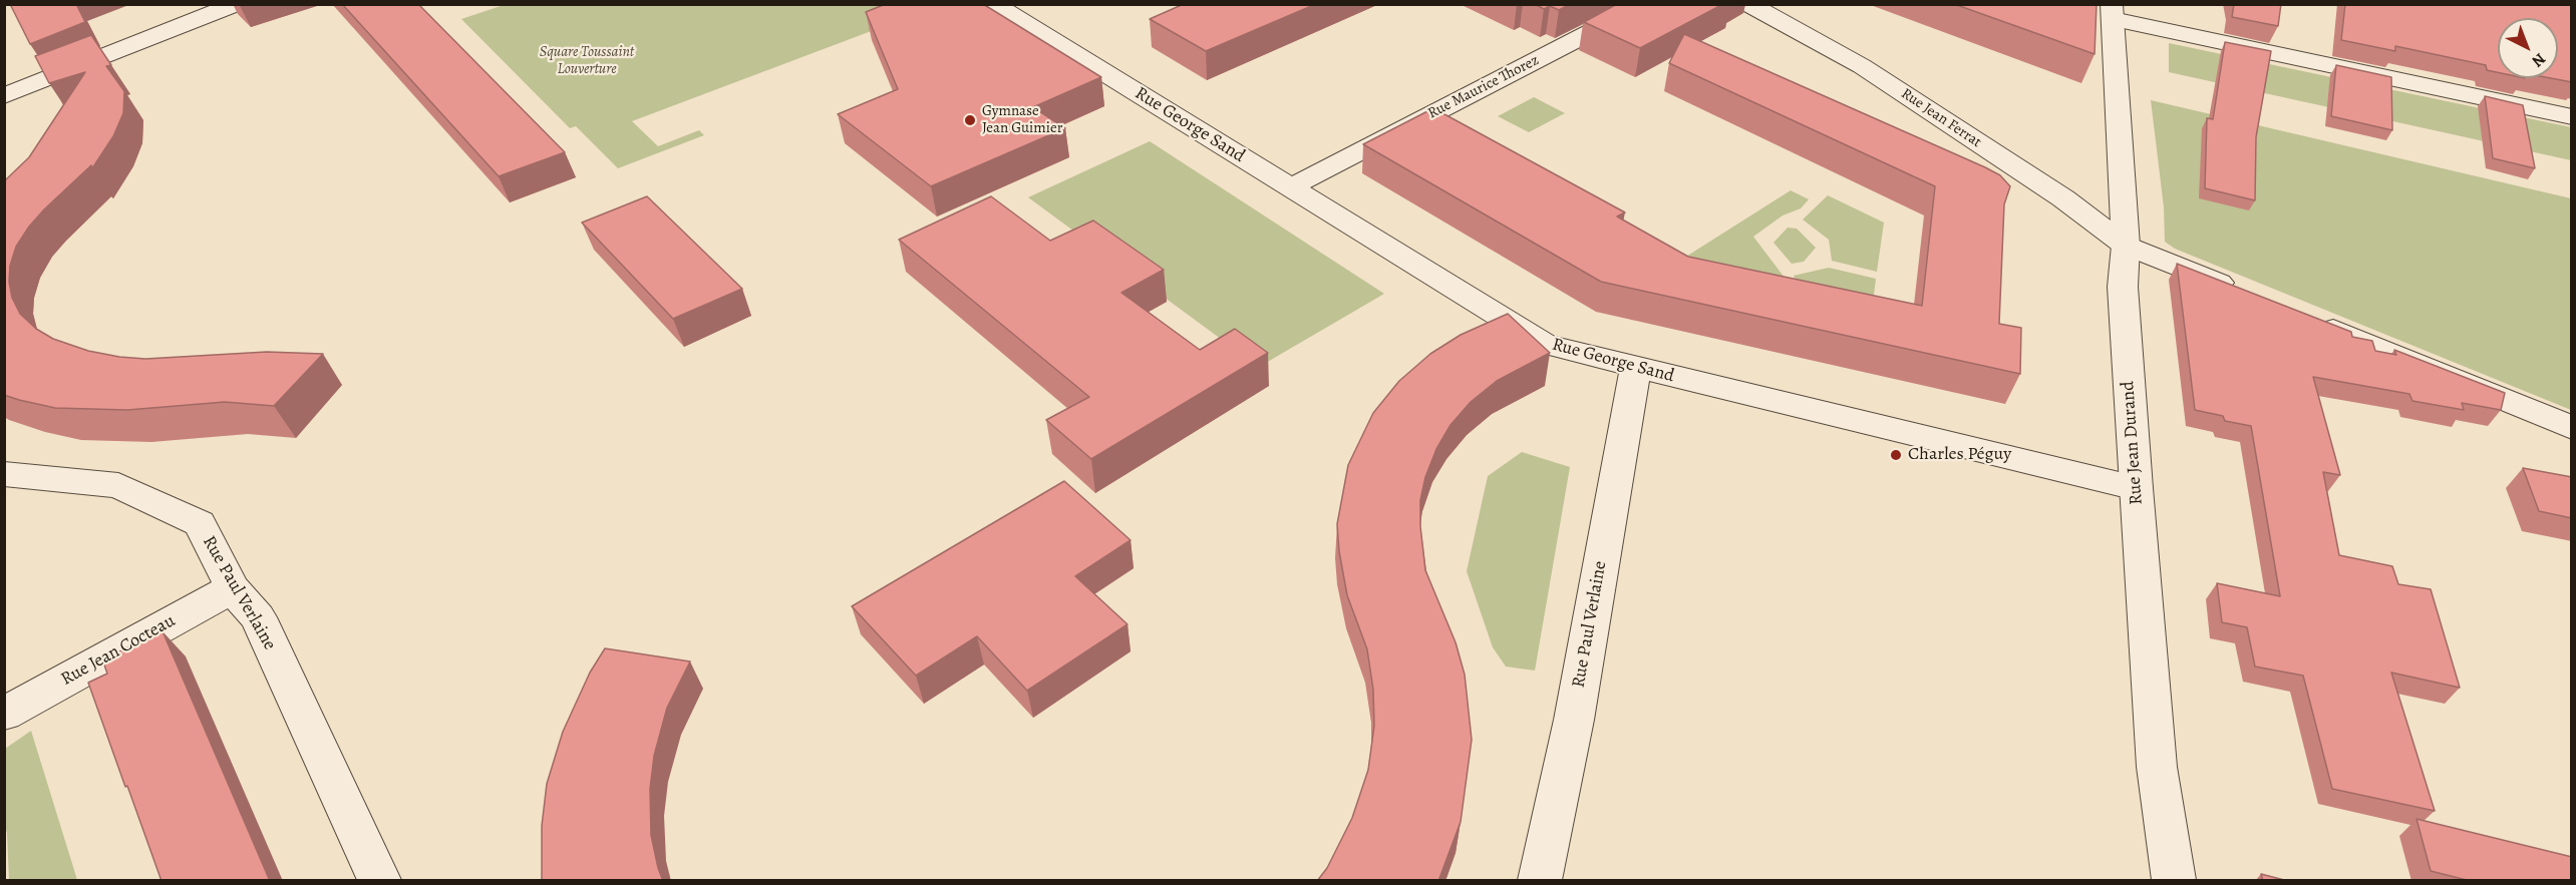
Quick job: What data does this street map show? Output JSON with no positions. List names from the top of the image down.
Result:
{
  "streets": {
    "street": [
      "Rue Maurice Thorez",
      "Rue Jean Ferrat",
      "Rue George Sand",
      "Rue Jean Durand",
      "Rue Paul Verlaine",
      "Rue Jean Cocteau"
    ]
  },
  "crossings": [
    ["Rue Maurice Thorez", "Rue George Sand"],
    ["Rue Jean Ferrat", "Rue Jean Durand"],
    ["Rue George Sand", "Rue Jean Durand"],
    ["Rue George Sand", "Rue Paul Verlaine"],
    ["Rue Paul Verlaine", "Rue Jean Cocteau"]
  ],
  "parks": ["Square Toussaint Louverture"],
  "places": ["Gymnase Jean Guimier", "Charles Péguy"],
  "north": "bottom right"
}
